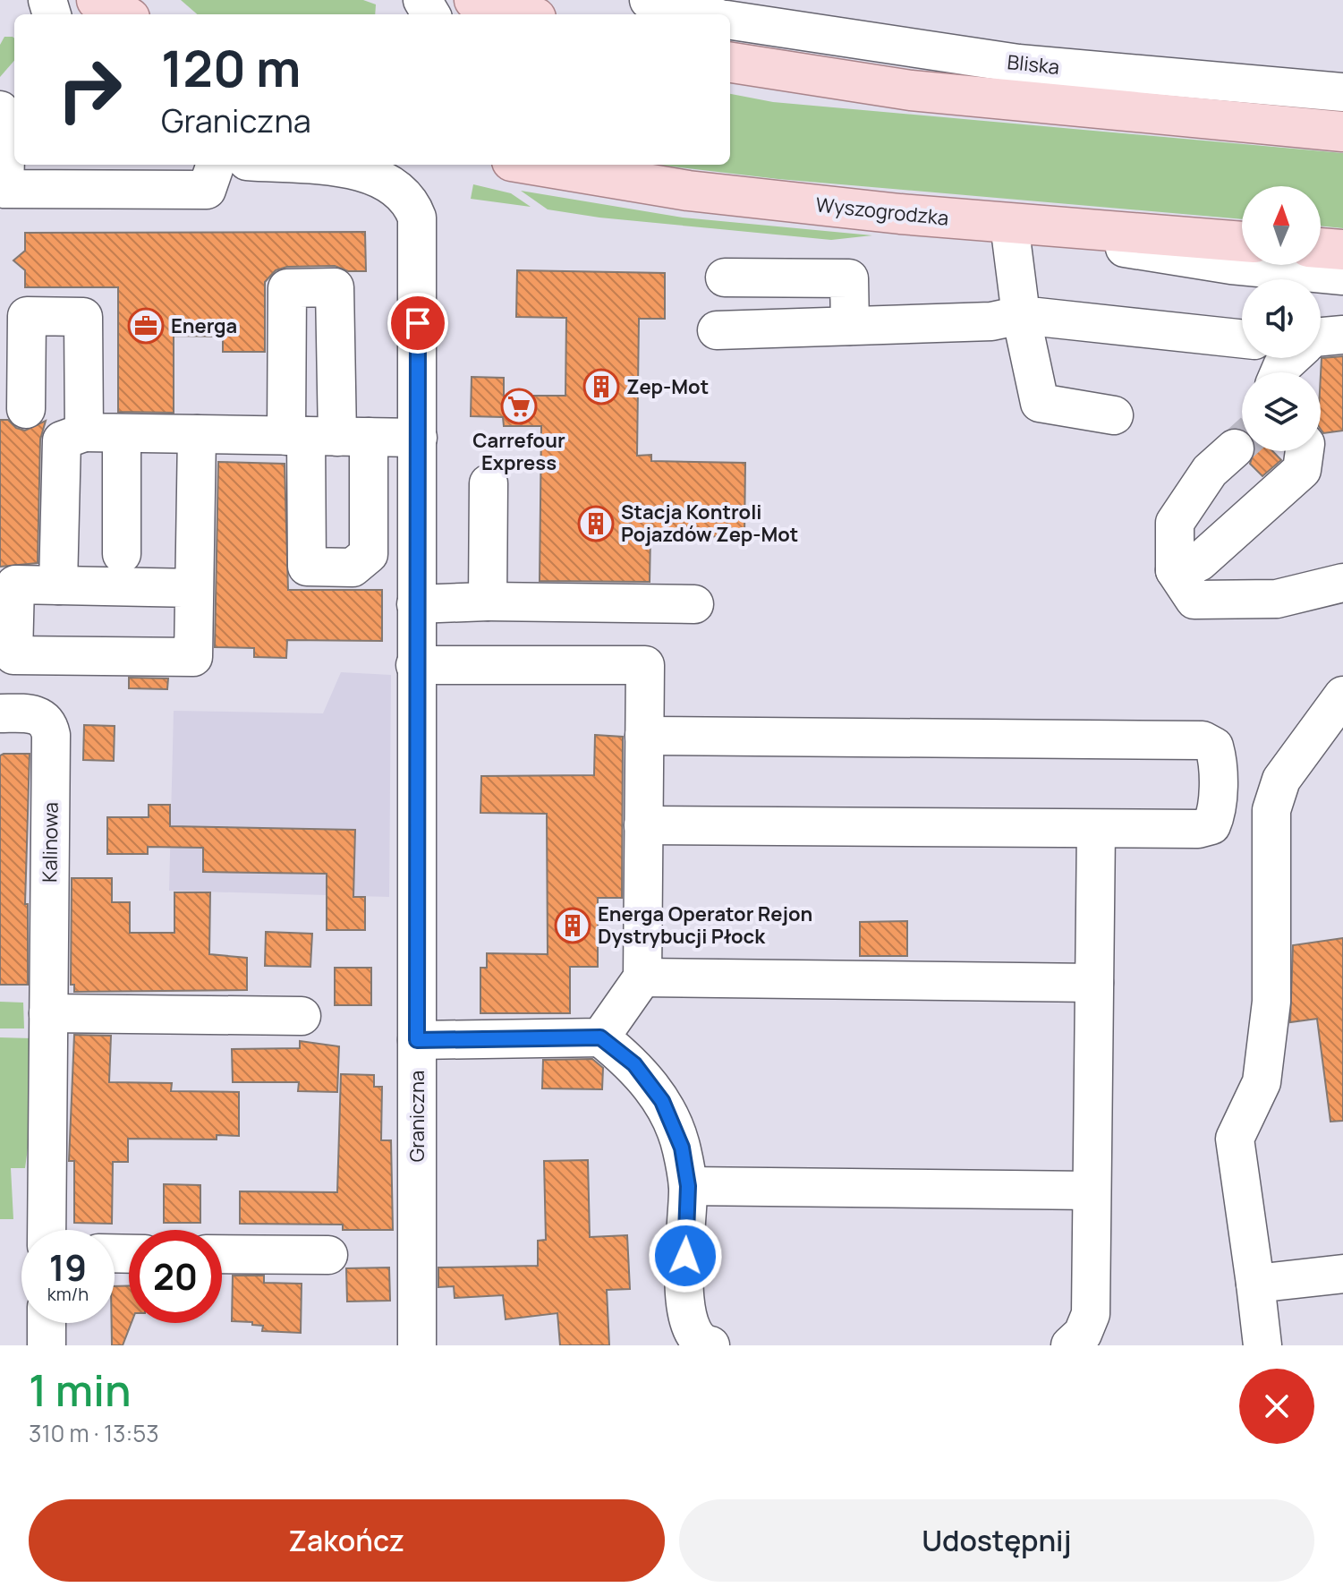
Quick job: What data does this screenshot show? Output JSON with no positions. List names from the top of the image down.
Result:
{
  "streets": {
    "main road": ["Wyszogrodzka"],
    "street": ["Bliska", "Kalinowa", "Graniczna"]
  },
  "places": {
    "office": ["Energa"],
    "building": ["Zep-Mot", "Stacja Kontroli Pojazdów Zep-Mot", "Energa Operator Rejon Dystrybucji Płock"],
    "supermarket": ["Carrefour Express"]
  },
  "north": "top",
  "page": {
    "turn": ["120 m", "Graniczna"],
    "speed": "19 km/h",
    "limit": "20",
    "heading": ["1 min", "310 m · 13:53"],
    "buttons": ["Zakończ", "Udostępnij"]
  }
}
